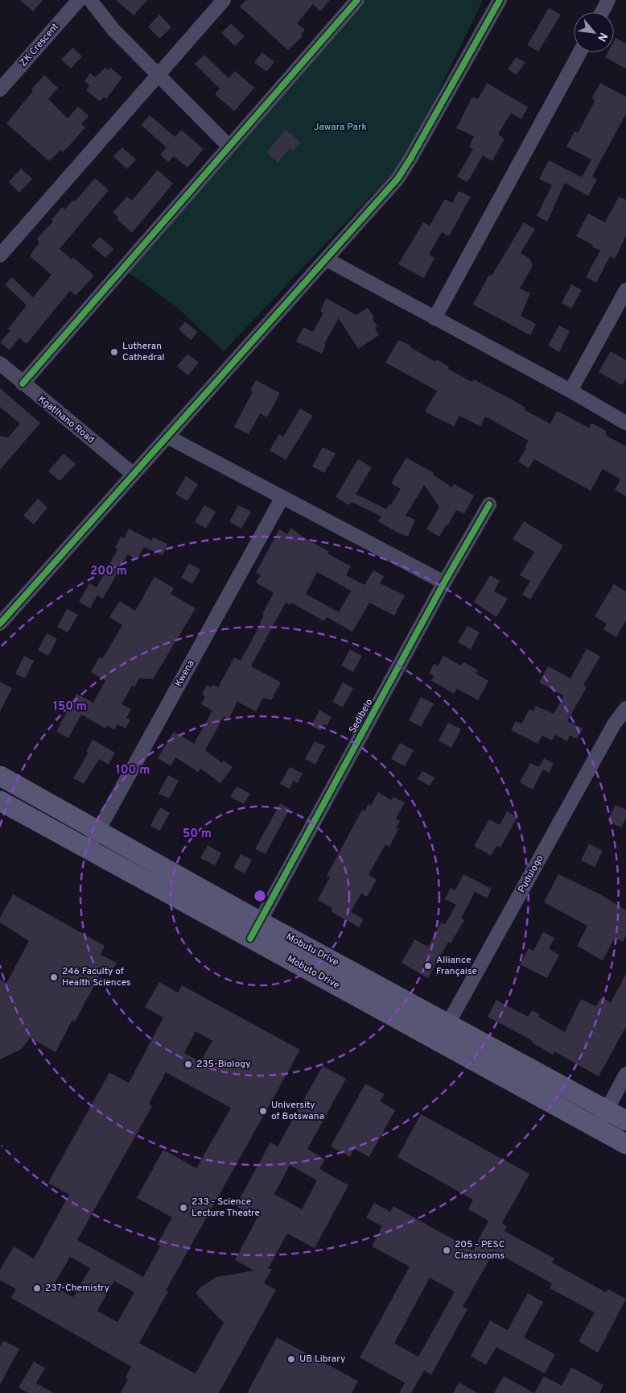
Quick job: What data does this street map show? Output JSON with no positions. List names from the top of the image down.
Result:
{
  "streets": {
    "main road": ["Mobutu Drive", "Mobuto Drive"],
    "street": [
      "ZK Crescent",
      "Kgatlhano Road",
      "Kwena",
      "Sedibelo",
      "Pudulogo"
    ]
  },
  "crossings": [
    ["Kwena", "Mobutu Drive"],
    ["Kwena", "Mobuto Drive"],
    ["Sedibelo", "Mobutu Drive"],
    ["Sedibelo", "Mobuto Drive"],
    ["Pudulogo", "Mobutu Drive"],
    ["Pudulogo", "Mobuto Drive"]
  ],
  "parks": ["Jawara Park"],
  "places": [
    "Lutheran Cathedral",
    "Alliance Française",
    "246 Faculty of Health Sciences",
    "235-Biology",
    "University of Botswana",
    "233 - Science Lecture Theatre",
    "205 - PESC Classrooms",
    "237-Chemistry",
    "UB Library"
  ],
  "north": "bottom right",
  "rings": [
    "200 m",
    "150 m",
    "100 m",
    "50 m"
  ]
}
